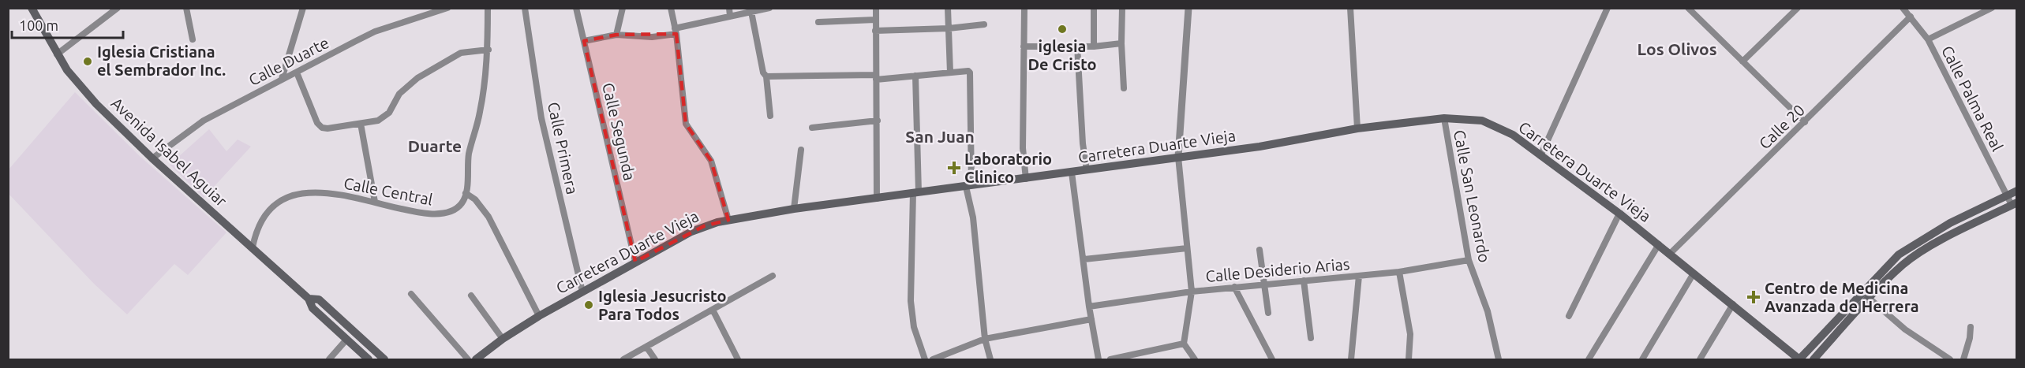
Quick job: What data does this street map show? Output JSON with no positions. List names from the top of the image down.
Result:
{
  "streets": {
    "main road": ["Carretera Duarte Vieja", "Avenida Isabel Aguiar"],
    "street": [
      "Calle Duarte",
      "Calle Palma Real",
      "Calle 20",
      "Calle Segunda",
      "Calle Primera",
      "Calle Central",
      "Calle San Leonardo",
      "Calle Desiderio Arias"
    ]
  },
  "crossings": [
    ["Calle Duarte", "Avenida Isabel Aguiar"],
    ["Calle Palma Real", "Calle 20"],
    ["Calle 20", "Carretera Duarte Vieja"],
    ["Calle Segunda", "Carretera Duarte Vieja"],
    ["Carretera Duarte Vieja", "Calle Primera"],
    ["Carretera Duarte Vieja", "Calle San Leonardo"],
    ["Avenida Isabel Aguiar", "Calle Central"],
    ["Calle San Leonardo", "Calle Desiderio Arias"]
  ],
  "districts": ["Los Olivos", "San Juan", "Duarte"],
  "places": {
    "other": ["iglesia De Cristo", "Iglesia Cristiana el Sembrador Inc.", "Iglesia Jesucristo Para Todos"],
    "health": ["Laboratorio Clinico", "Centro de Medicina Avanzada de Herrera"]
  },
  "scale_bar": "100 m"
}
